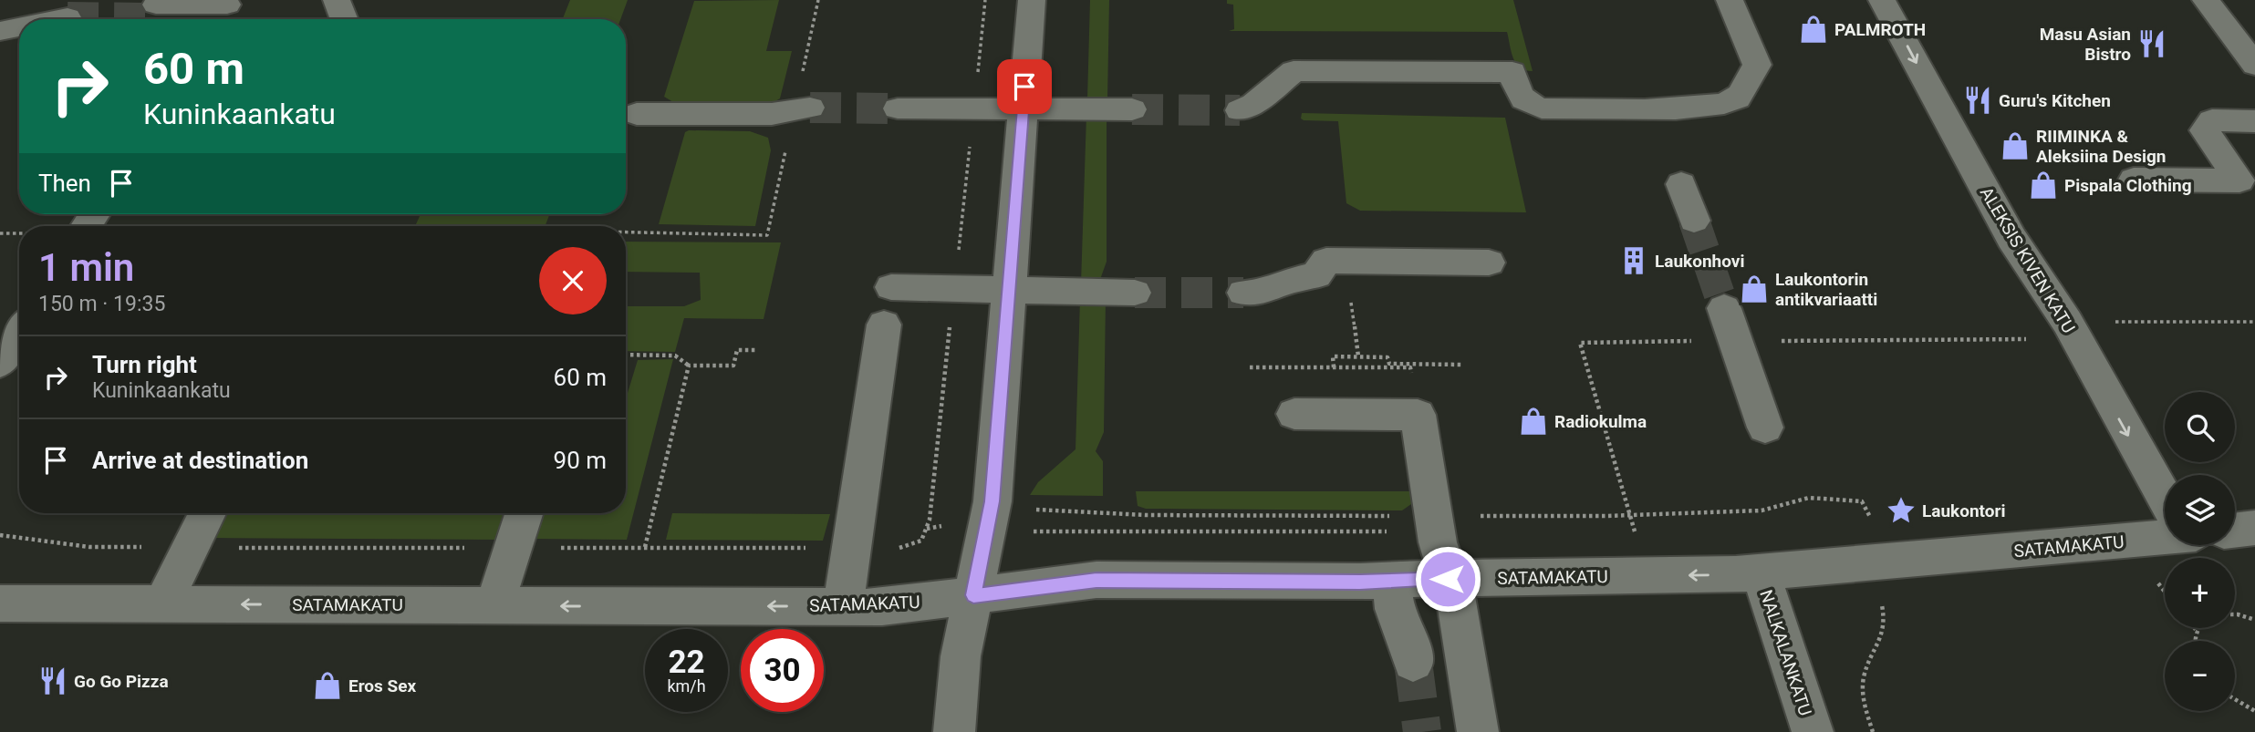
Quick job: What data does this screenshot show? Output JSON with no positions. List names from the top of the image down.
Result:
{
  "streets": {
    "street": ["ALEKSIS KIVEN KATU", "SATAMAKATU", "NALKALANKATU"]
  },
  "crossings": [
    ["SATAMAKATU", "NALKALANKATU"]
  ],
  "one_way": ["SATAMAKATU"],
  "places": {
    "shop": [
      "PALMROTH",
      "RIIMINKA & Aleksiina Design",
      "Pispala Clothing",
      "Laukontorin antikvariaatti",
      "Radiokulma",
      "Eros Sex"
    ],
    "restaurant": ["Masu Asian Bistro", "Guru's Kitchen", "Go Go Pizza"],
    "building": ["Laukonhovi"],
    "place": ["Laukontori"]
  },
  "page": {
    "turn": ["60 m", "Kuninkaankatu"],
    "then": "Then",
    "heading": ["1 min", "150 m · 19:35"],
    "list": [
      {
        "name": "Turn right",
        "note": "Kuninkaankatu",
        "value": "60 m"
      },
      {
        "name": "Arrive at destination",
        "value": "90 m"
      }
    ],
    "map_buttons": ["+", "−"],
    "speed": "22 km/h",
    "limit": "30"
  }
}
